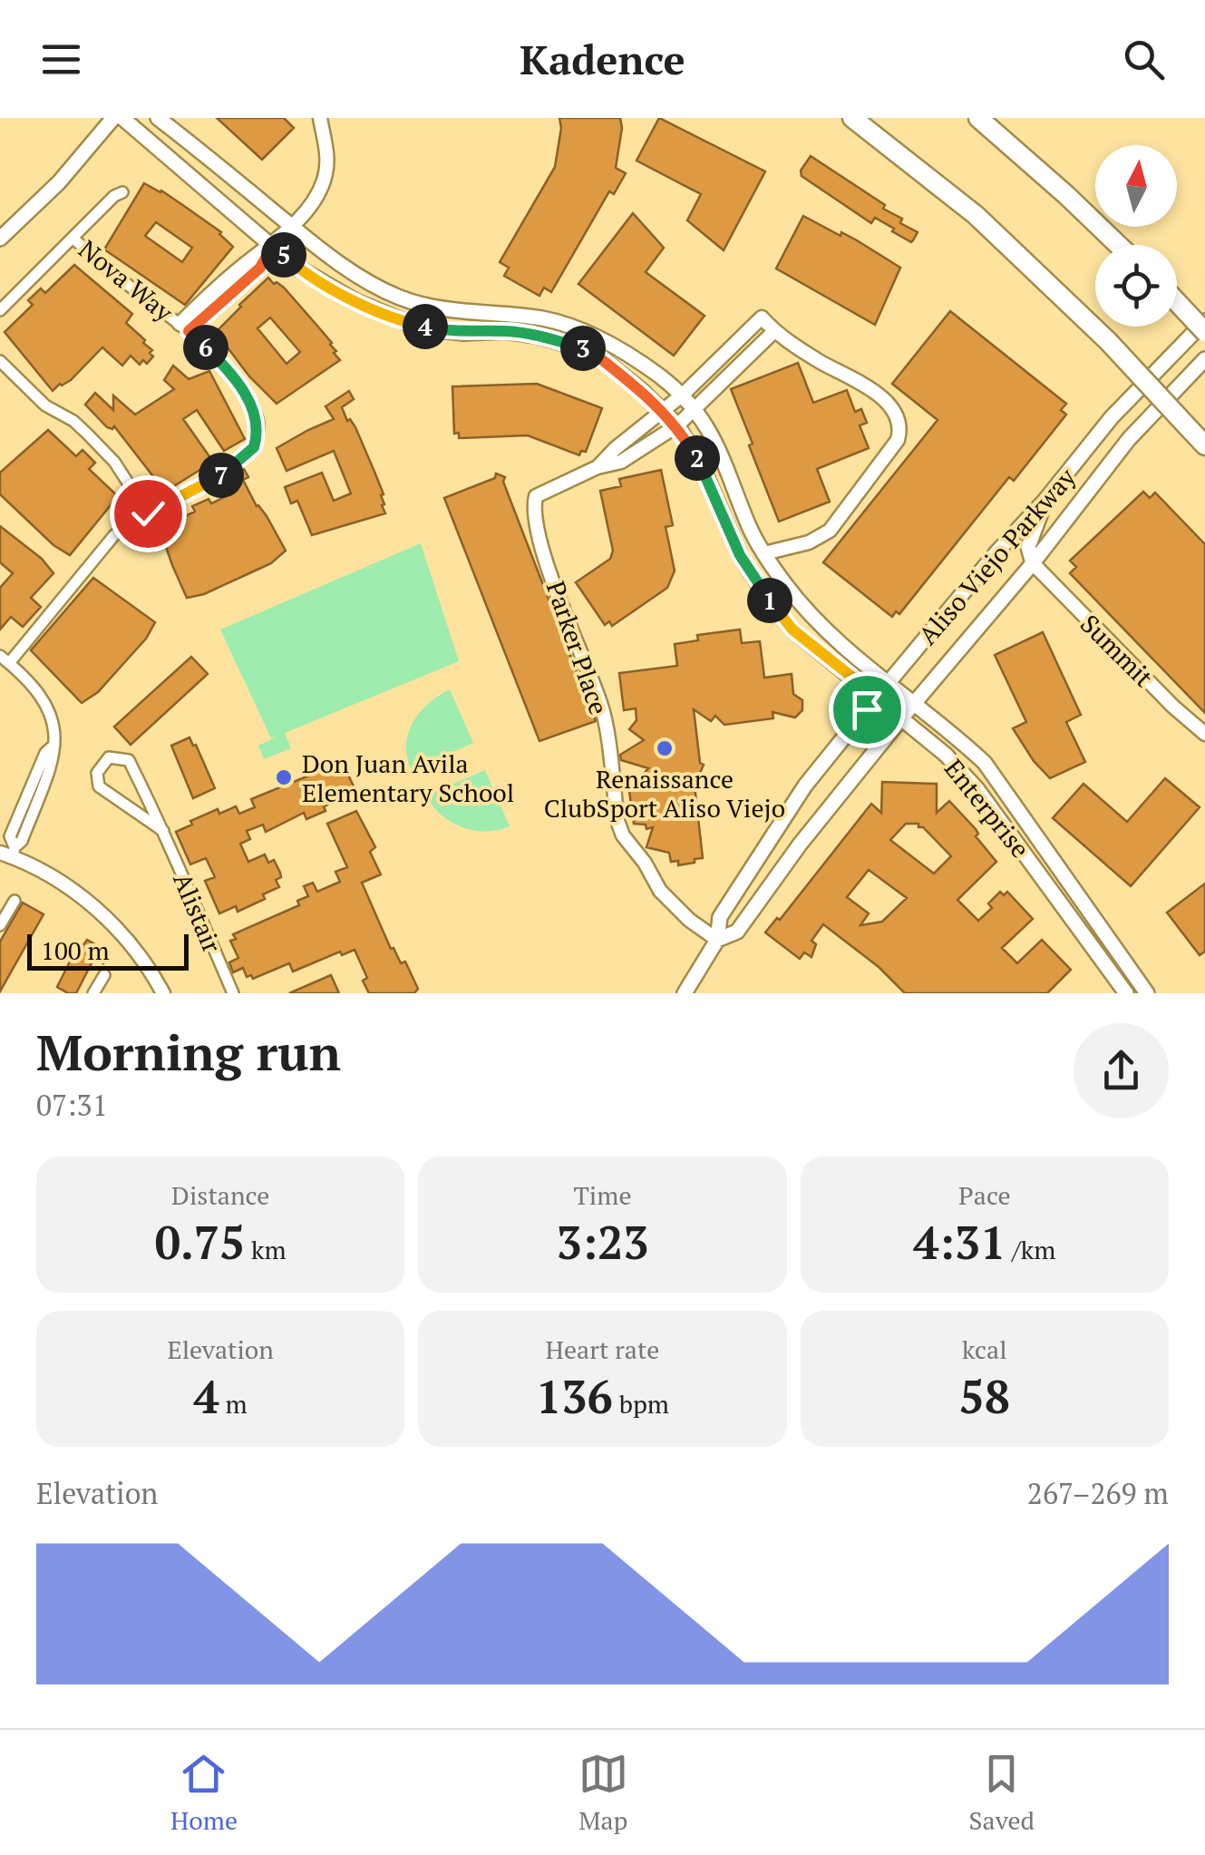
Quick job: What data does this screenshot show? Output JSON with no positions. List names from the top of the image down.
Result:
{
  "streets": {
    "main road": ["Aliso Viejo Parkway", "Enterprise"],
    "street": [
      "Nova Way",
      "Parker Place",
      "Summit",
      "Alistair"
    ]
  },
  "crossings": [
    ["Nova Way", "Enterprise"],
    ["Aliso Viejo Parkway", "Parker Place"],
    ["Aliso Viejo Parkway", "Summit"],
    ["Aliso Viejo Parkway", "Enterprise"],
    ["Parker Place", "Enterprise"]
  ],
  "places": ["Renaissance ClubSport Aliso Viejo", "Don Juan Avila Elementary School"],
  "scale_bar": "100 m",
  "north": "top",
  "page": {
    "header": "Kadence",
    "pins": [
      "5",
      "4",
      "6",
      "3",
      "2",
      "7",
      "1"
    ],
    "scale": "100 m",
    "heading": ["Morning run", "07:31"],
    "stats": [
      ["Distance", "0.75 km"],
      ["Time", "3:23"],
      ["Pace", "4:31 /km"],
      ["Elevation", "4 m"],
      ["Heart rate", "136 bpm"],
      ["kcal", "58"]
    ],
    "chart": ["Elevation", "267–269 m"],
    "tabs": ["Home", "Map", "Saved"]
  }
}
